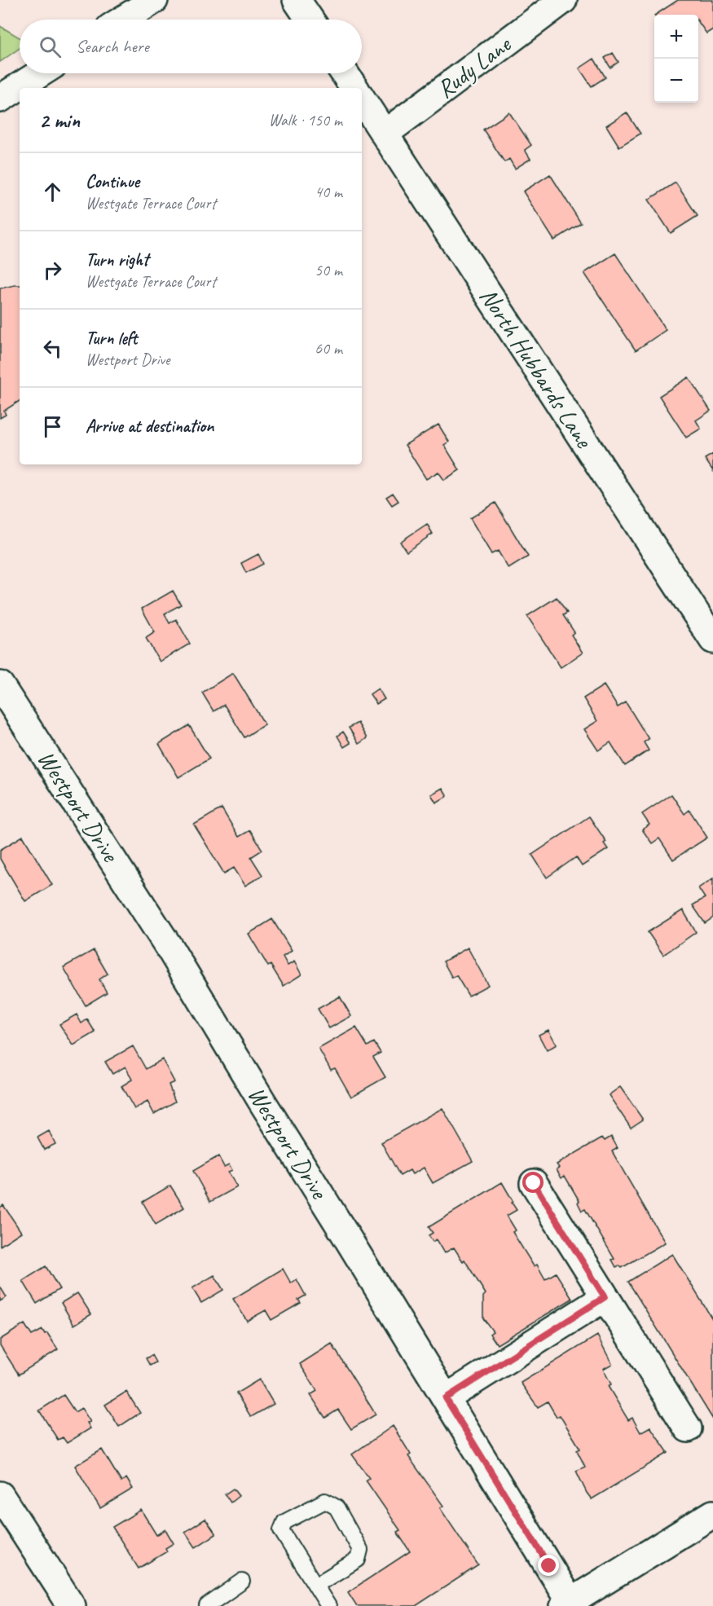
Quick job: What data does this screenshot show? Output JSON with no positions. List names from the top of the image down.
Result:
{
  "streets": {
    "street": ["Rudy Lane", "North Hubbards Lane", "Westport Drive"]
  },
  "crossings": [
    ["Rudy Lane", "North Hubbards Lane"]
  ],
  "page": {
    "map_buttons": ["+", "−"],
    "search": "Search here",
    "heading": ["2 min", "Walk · 150 m"],
    "list": [
      ["Continue", "Westgate Terrace Court", "40 m"],
      ["Turn right", "Westgate Terrace Court", "50 m"],
      ["Turn left", "Westport Drive", "60 m"],
      "Arrive at destination"
    ]
  }
}
